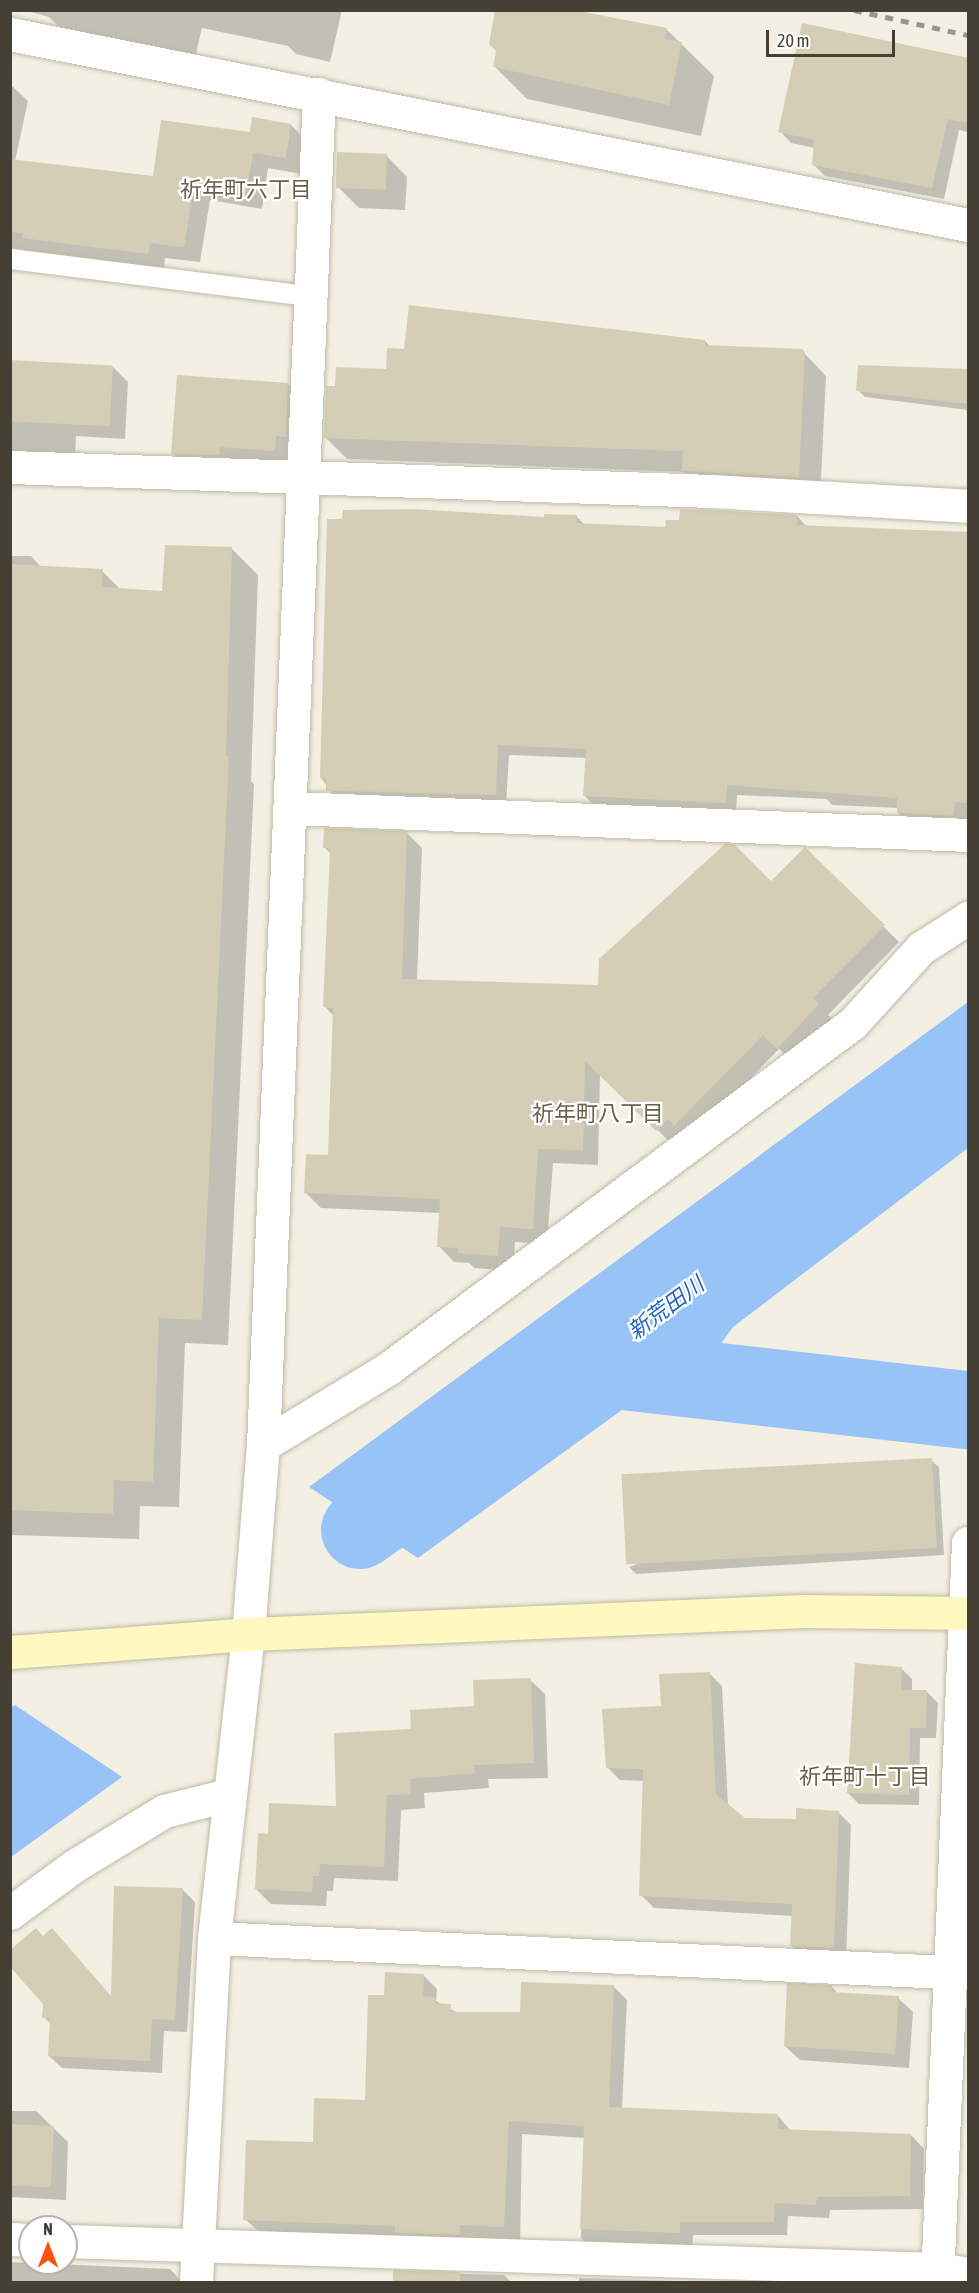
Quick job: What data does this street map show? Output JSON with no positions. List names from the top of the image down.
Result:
{
  "districts": ["祈年町六丁目", "祈年町八丁目", "祈年町十丁目"],
  "water": ["新荒田川"],
  "scale_bar": "20 m",
  "north": "top"
}
